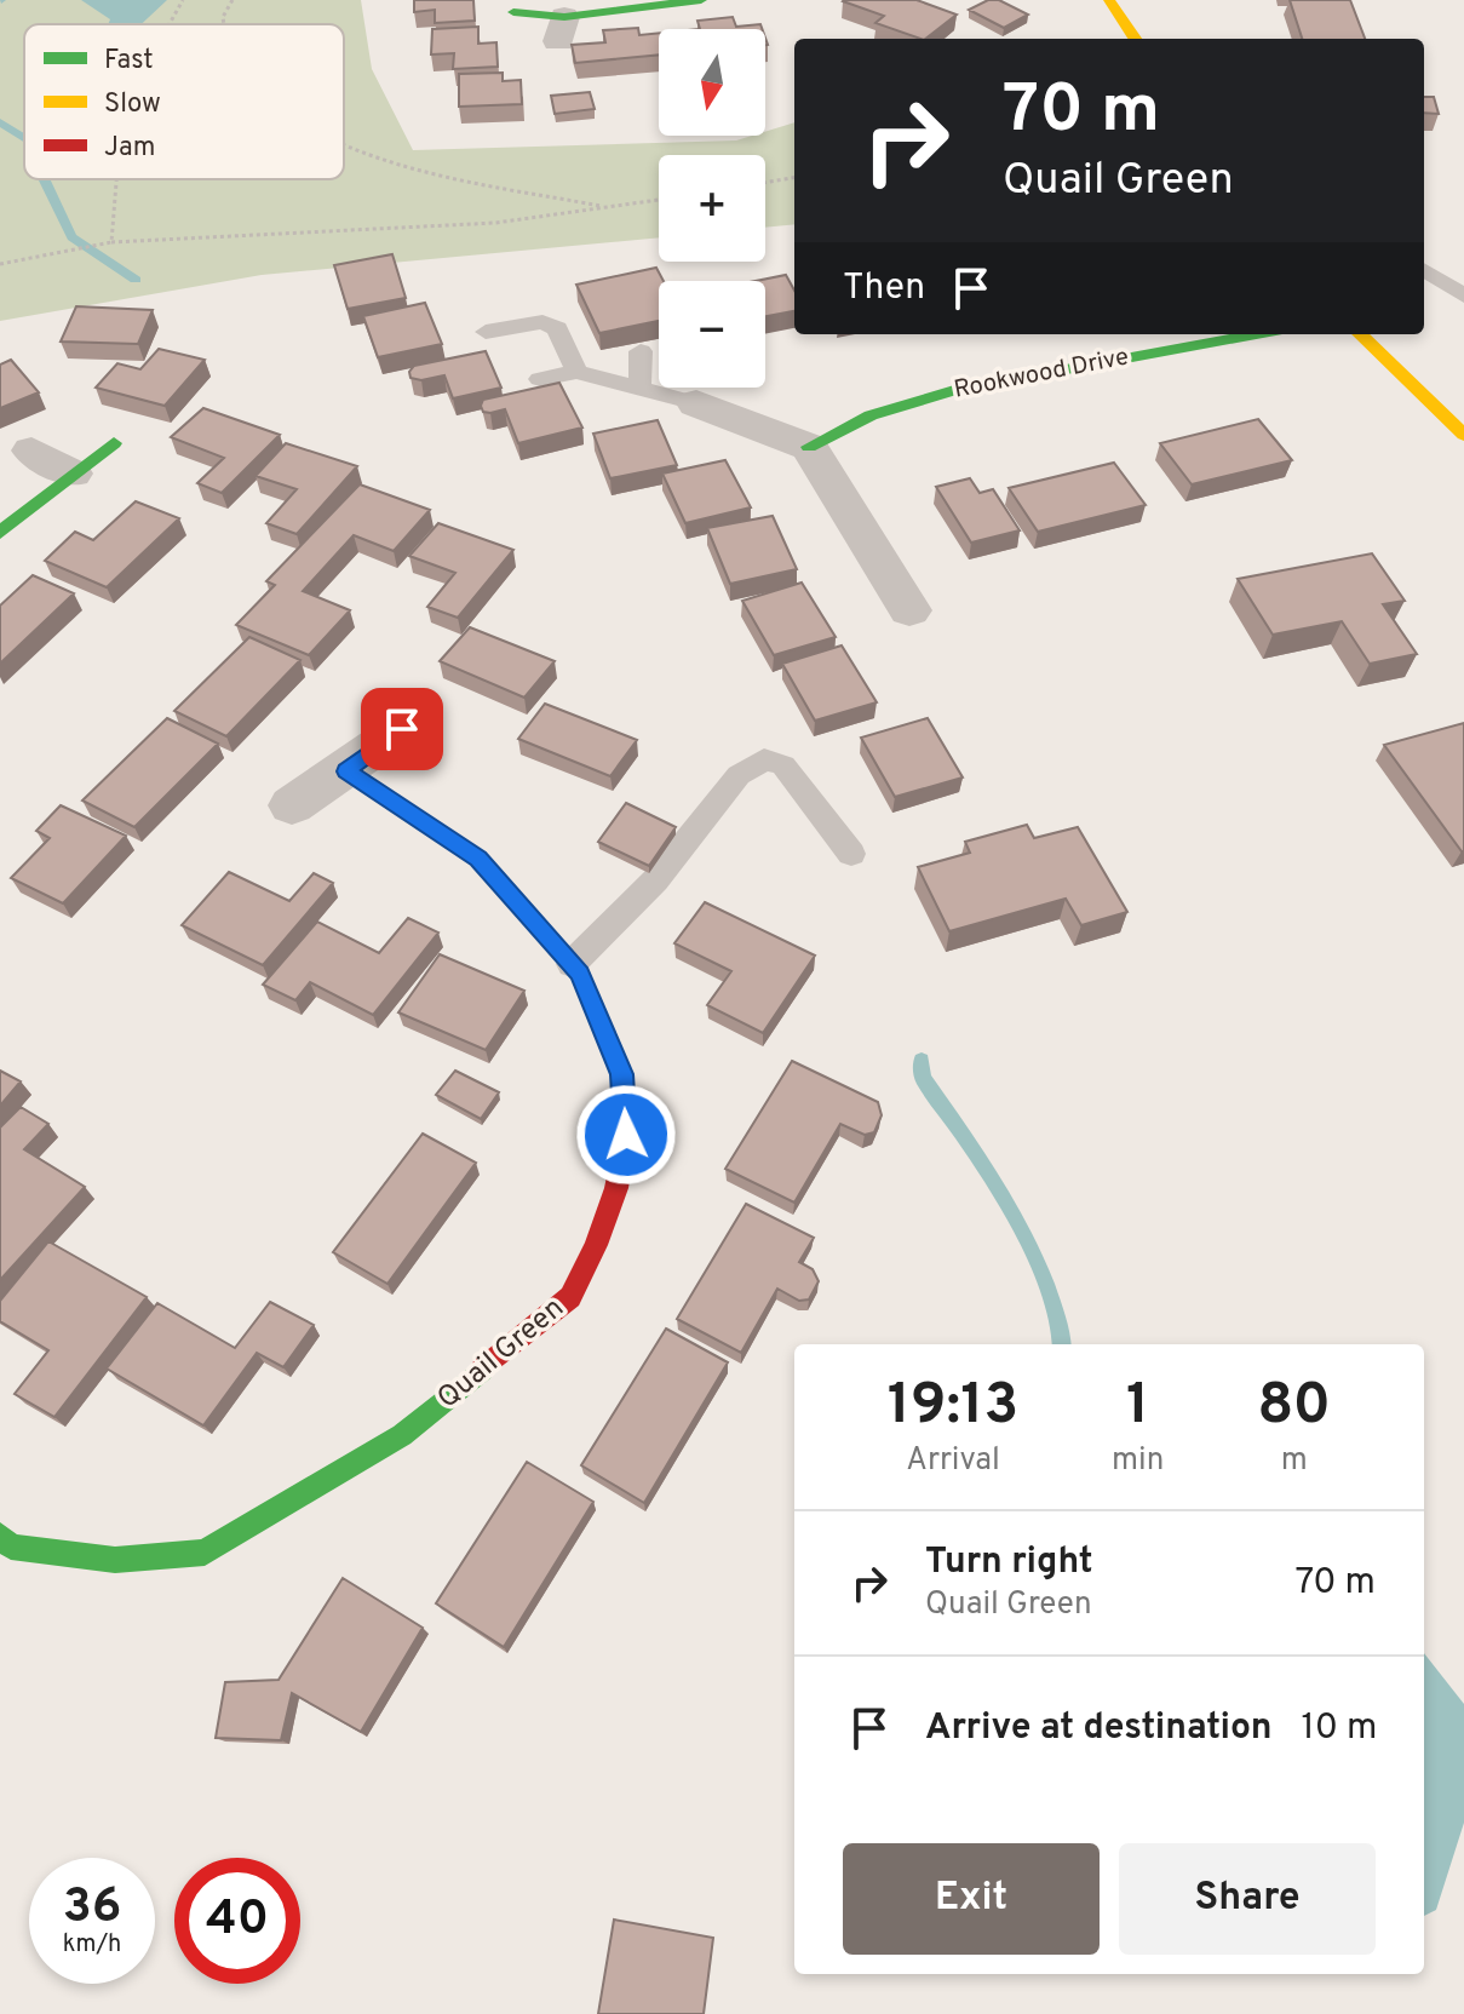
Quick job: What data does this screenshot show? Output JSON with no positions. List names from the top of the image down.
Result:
{
  "streets": {
    "street": ["Rookwood Drive", "Quail Green"]
  },
  "legend": ["Fast", "Slow", "Jam"],
  "north": "bottom",
  "page": {
    "map_buttons": ["+", "−"],
    "turn": ["70 m", "Quail Green"],
    "then": "Then",
    "eta": [
      "19:13",
      "Arrival",
      "1",
      "min",
      "80",
      "m"
    ],
    "list": [
      {
        "name": "Turn right",
        "note": "Quail Green",
        "value": "70 m"
      },
      {
        "name": "Arrive at destination",
        "value": "10 m"
      }
    ],
    "buttons": ["Exit", "Share"],
    "speed": "36 km/h",
    "limit": "40"
  }
}
